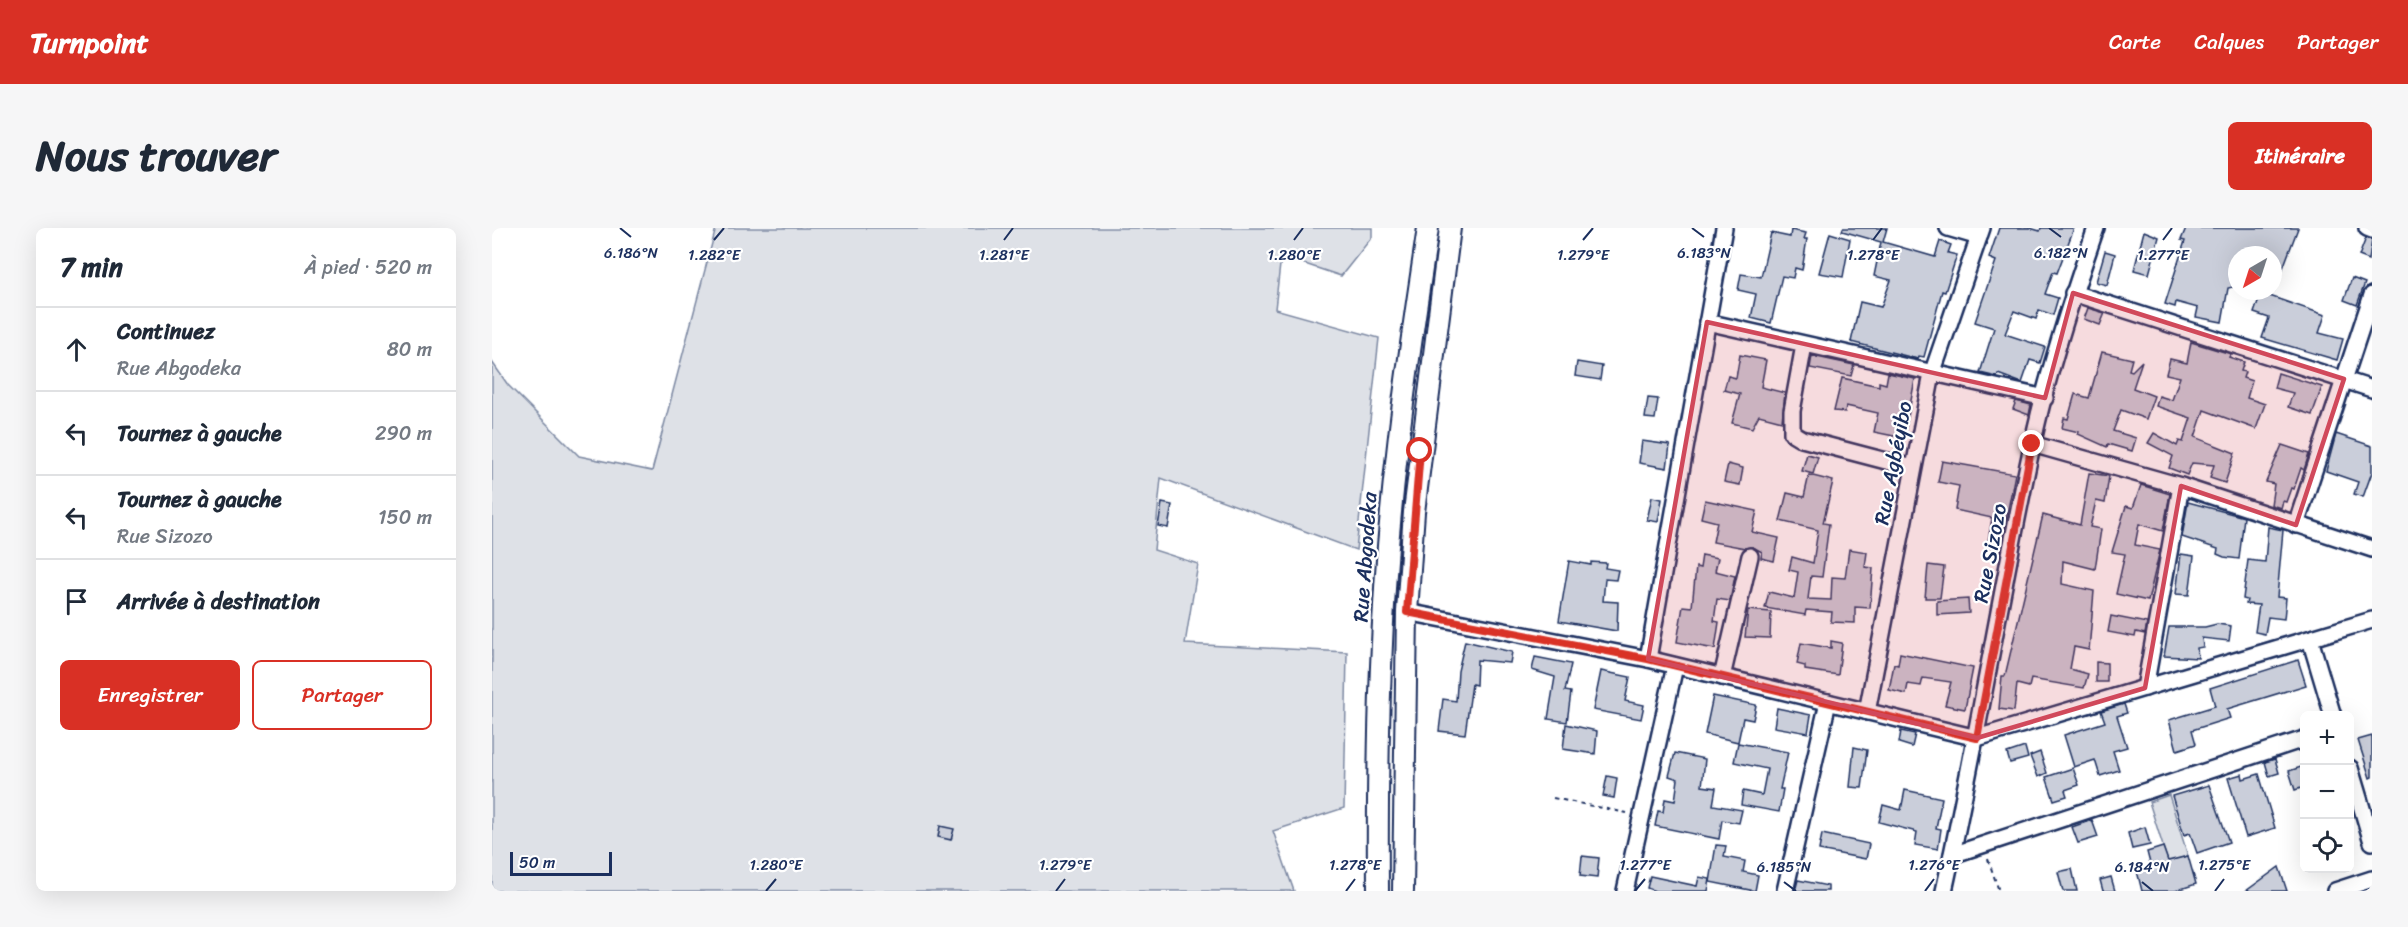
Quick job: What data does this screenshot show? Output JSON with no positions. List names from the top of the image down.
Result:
{
  "streets": {
    "main road": ["Rue Abgodeka"],
    "street": ["Rue Agbéyibo", "Rue Sizozo"]
  },
  "scale_bar": "50 m",
  "north": "bottom left",
  "page": {
    "header": "Turnpoint",
    "nav": ["Carte", "Calques", "Partager"],
    "title": "Nous trouver",
    "buttons": [
      "Itinéraire",
      ["Enregistrer", "Partager"]
    ],
    "heading": ["7 min", "À pied · 520 m"],
    "list": [
      ["Continuez", "Rue Abgodeka", "80 m"],
      ["Tournez à gauche", "290 m"],
      ["Tournez à gauche", "Rue Sizozo", "150 m"],
      "Arrivée à destination"
    ],
    "map_buttons": ["+", "−"],
    "scale": "50 m"
  },
  "coordinates": [
    "6.182°N",
    "6.186°N",
    "6.183°N",
    "1.282°E",
    "1.281°E",
    "1.280°E",
    "1.279°E",
    "1.278°E",
    "1.277°E",
    "1.276°E",
    "1.275°E",
    "6.185°N",
    "6.184°N"
  ]
}
